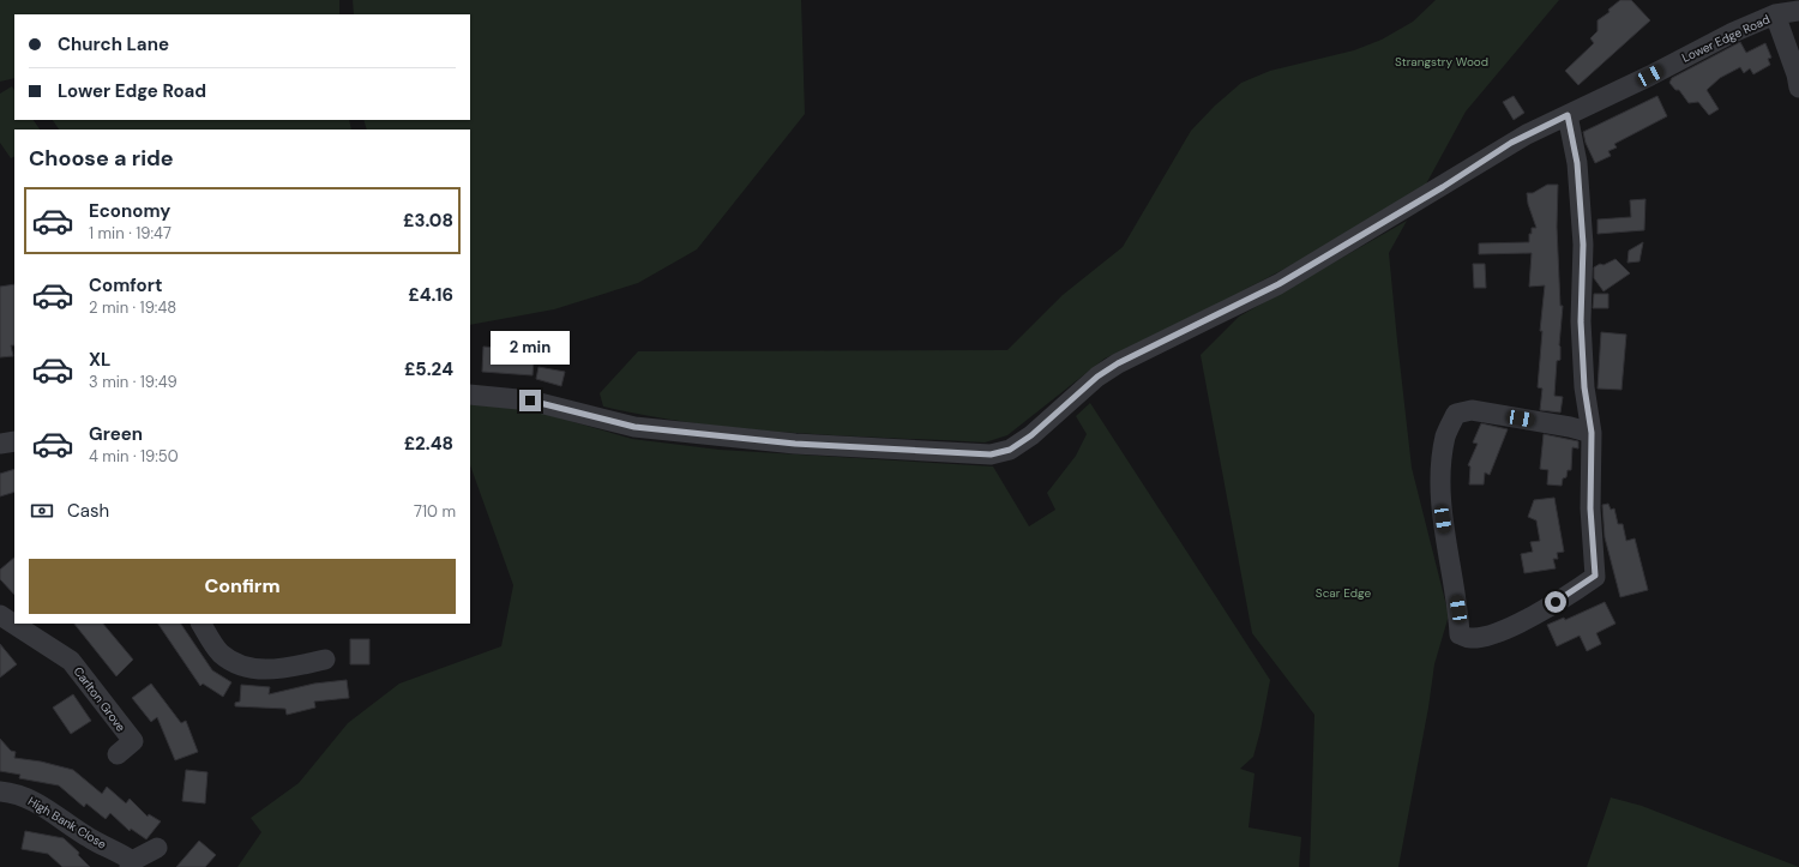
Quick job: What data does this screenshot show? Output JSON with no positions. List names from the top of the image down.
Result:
{
  "streets": {
    "street": ["Lower Edge Road", "Carlton Grove", "High Bank Close"]
  },
  "parks": ["Strangstry Wood", "Scar Edge"],
  "page": {
    "banner": ["Church Lane", "Lower Edge Road"],
    "heading": "Choose a ride",
    "list": [
      {
        "name": "Economy",
        "note": "1 min · 19:47",
        "value": "£3.08"
      },
      {
        "name": "Comfort",
        "note": "2 min · 19:48",
        "value": "£4.16"
      },
      {
        "name": "XL",
        "note": "3 min · 19:49",
        "value": "£5.24"
      },
      {
        "name": "Green",
        "note": "4 min · 19:50",
        "value": "£2.48"
      }
    ],
    "bubble": "2 min",
    "pay": ["Cash", "710 m"],
    "buttons": "Confirm"
  }
}
